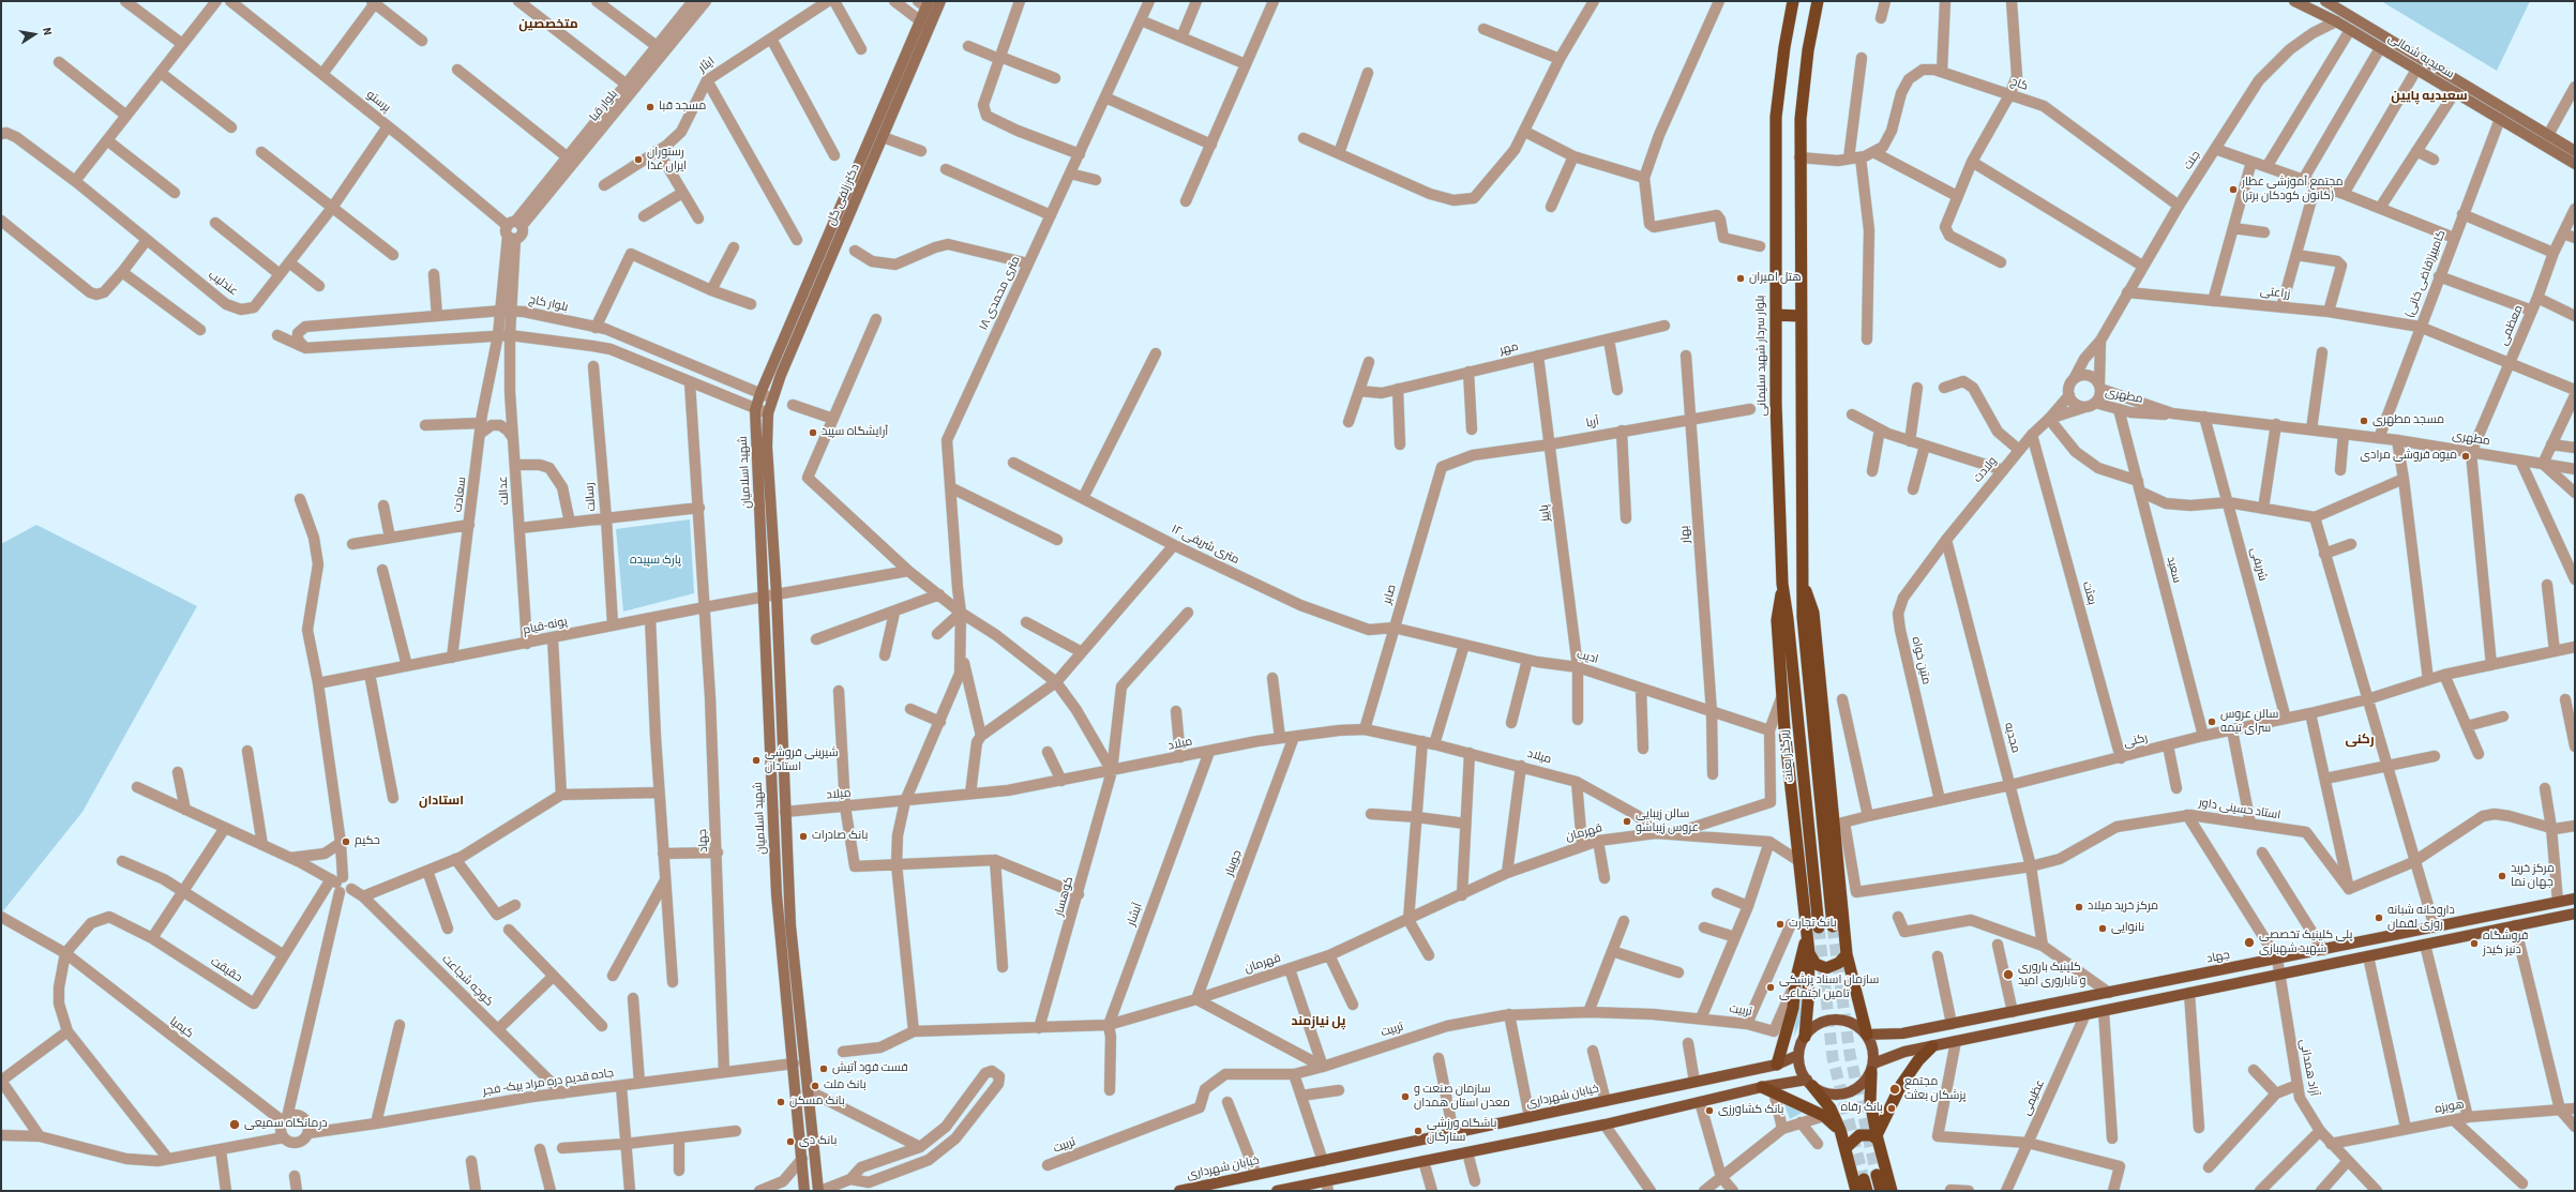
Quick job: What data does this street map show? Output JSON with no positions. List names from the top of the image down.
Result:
{
  "streets": {
    "highway": ["بلوار سردار شهید سلیمانی", "زیرگذر بعثت"],
    "main road": [
      "سعیدیه شمالی",
      "دکتر زلفی گل",
      "شهید اسلامیان",
      "جهاد",
      "خیابان شهرداری"
    ],
    "street": [
      "ایثار",
      "کاج",
      "پرستو",
      "بلوار قبا",
      "جنت",
      "کامبیز(قاضی خانی)",
      "عندلیب",
      "۱۸ متری محمدی",
      "زراعتی",
      "بلوار کاج",
      "معظمی",
      "مهر",
      "مطهری",
      "آریا",
      "ولادت",
      "عدالت",
      "سعادت",
      "رسالت",
      "پاییز",
      "بهار",
      "۱۲ متری شریفی",
      "شریفی",
      "سعید",
      "بعثت",
      "صابر",
      "پونه-قیام",
      "ادیب",
      "متین خواه",
      "مجدیه",
      "رکنی",
      "میلاد",
      "استاد حسینی داور",
      "قهرمان",
      "جویبار",
      "کوهسار",
      "آبشار",
      "حقیقت",
      "کوچه شجاعت",
      "تربیت",
      "کیمیا",
      "آزاد همدانی",
      "جاده قدیم دره مراد بیک- فجر",
      "عظیمی",
      "هویزه"
    ]
  },
  "crossings": [
    ["سعیدیه شمالی", "جنت"],
    ["سعیدیه شمالی", "کامبیز(قاضی خانی)"],
    ["کاج", "جنت"],
    ["پرستو", "بلوار قبا"],
    ["پرستو", "عندلیب"],
    ["جنت", "زراعتی"],
    ["جنت", "مطهری"],
    ["جنت", "ولادت"],
    ["دکتر زلفی گل", "بلوار کاج"],
    ["دکتر زلفی گل", "شهید اسلامیان"],
    ["کامبیز(قاضی خانی)", "زراعتی"],
    ["کامبیز(قاضی خانی)", "مطهری"],
    ["زراعتی", "معظمی"],
    ["بلوار کاج", "شهید اسلامیان"],
    ["بلوار کاج", "عدالت"],
    ["بلوار کاج", "سعادت"],
    ["بلوار کاج", "جهاد"],
    ["معظمی", "مطهری"],
    ["مهر", "پاییز"],
    ["بلوار سردار شهید سلیمانی", "زیرگذر بعثت"],
    ["مطهری", "ولادت"],
    ["مطهری", "شریفی"],
    ["مطهری", "سعید"],
    ["آریا", "پاییز"],
    ["آریا", "بهار"],
    ["آریا", "صابر"],
    ["ولادت", "بعثت"],
    ["ولادت", "متین خواه"],
    ["ولادت", "مجدیه"],
    ["شهید اسلامیان", "پونه-قیام"],
    ["شهید اسلامیان", "میلاد"],
    ["شهید اسلامیان", "جاده قدیم دره مراد بیک- فجر"],
    ["عدالت", "سعادت"],
    ["عدالت", "پونه-قیام"],
    ["سعادت", "پونه-قیام"],
    ["رسالت", "پونه-قیام"],
    ["پاییز", "ادیب"],
    ["بهار", "ادیب"],
    ["۱۲ متری شریفی", "صابر"],
    ["۱۲ متری شریفی", "ادیب"],
    ["شریفی", "رکنی"],
    ["سعید", "رکنی"],
    ["بعثت", "رکنی"],
    ["صابر", "ادیب"],
    ["صابر", "میلاد"],
    ["پونه-قیام", "جهاد"],
    ["متین خواه", "مجدیه"],
    ["متین خواه", "رکنی"],
    ["مجدیه", "رکنی"],
    ["مجدیه", "استاد حسینی داور"],
    ["رکنی", "استاد حسینی داور"],
    ["میلاد", "قهرمان"],
    ["میلاد", "جویبار"],
    ["میلاد", "کوهسار"],
    ["میلاد", "آبشار"],
    ["قهرمان", "جویبار"],
    ["قهرمان", "کوهسار"],
    ["قهرمان", "آبشار"],
    ["جهاد", "آزاد همدانی"],
    ["جهاد", "جاده قدیم دره مراد بیک- فجر"],
    ["جهاد", "خیابان شهرداری"],
    ["حقیقت", "کوچه شجاعت"],
    ["حقیقت", "کیمیا"],
    ["کوچه شجاعت", "جاده قدیم دره مراد بیک- فجر"],
    ["کیمیا", "جاده قدیم دره مراد بیک- فجر"],
    ["آزاد همدانی", "هویزه"]
  ],
  "districts": [
    "متخصصین",
    "سعیدیه پایین",
    "رکنی",
    "استادان",
    "پل نیازمند"
  ],
  "parks": ["پارک سپیده"],
  "places": [
    "مسجد قبا",
    "رستوران ایران غذا",
    "مجتمع آموزشی عطار (کانون کودکان برتر)",
    "هتل امیران",
    "مسجد مطهری",
    "آرایشگاه سپید",
    "میوه فروشی مرادی",
    "سالن عروس سرای تیمه",
    "شیرینی فروشی استادان",
    "سالن زیبایی عروس زیباشو",
    "بانک صادرات",
    "حکیم",
    "مرکز خرید جهان نما",
    "مرکز خرید میلاد",
    "داروخانه شبانه روزی لقمان",
    "بانک تجارت",
    "نانوایی",
    "پلی کلینیک تخصصی شهید شهبازی",
    "فروشگاه دنیز کیدز",
    "کلینیک باروری و ناباروری امید",
    "سازمان اسناد پزشکی تامین اجتماعی",
    "فست فود آتیش",
    "بانک ملت",
    "مجتمع پزشکان بعثت",
    "سازمان صنعت و معدن استان همدان",
    "بانک مسکن",
    "بانک رفاه",
    "بانک کشاورزی",
    "درمانگاه سمیعی",
    "باشگاه ورزشی ستارگان",
    "بانک دی"
  ],
  "north": "right"
}
